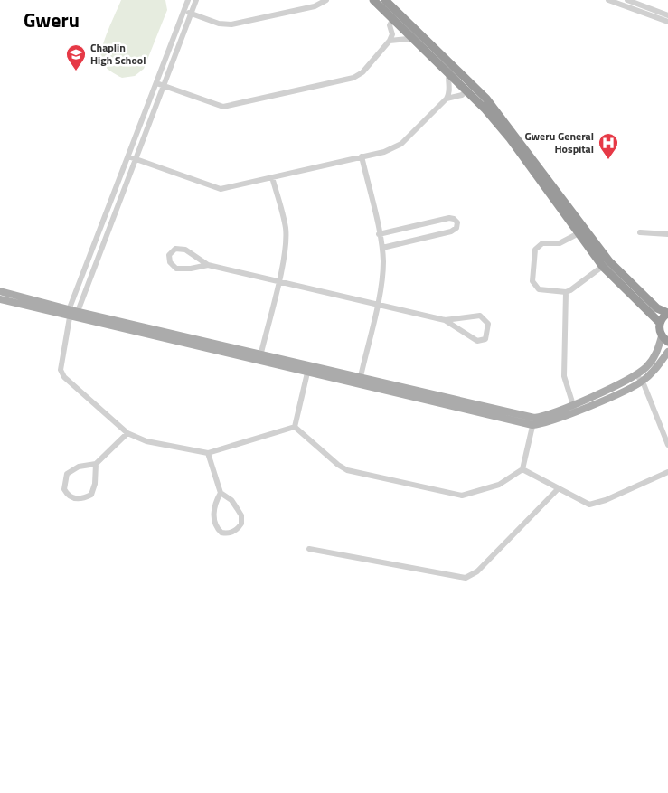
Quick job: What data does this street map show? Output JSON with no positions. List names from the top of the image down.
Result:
{
  "districts": ["Gweru"],
  "places": {
    "school or university": ["Chaplin High School"],
    "hospital": ["Gweru General Hospital"]
  }
}
